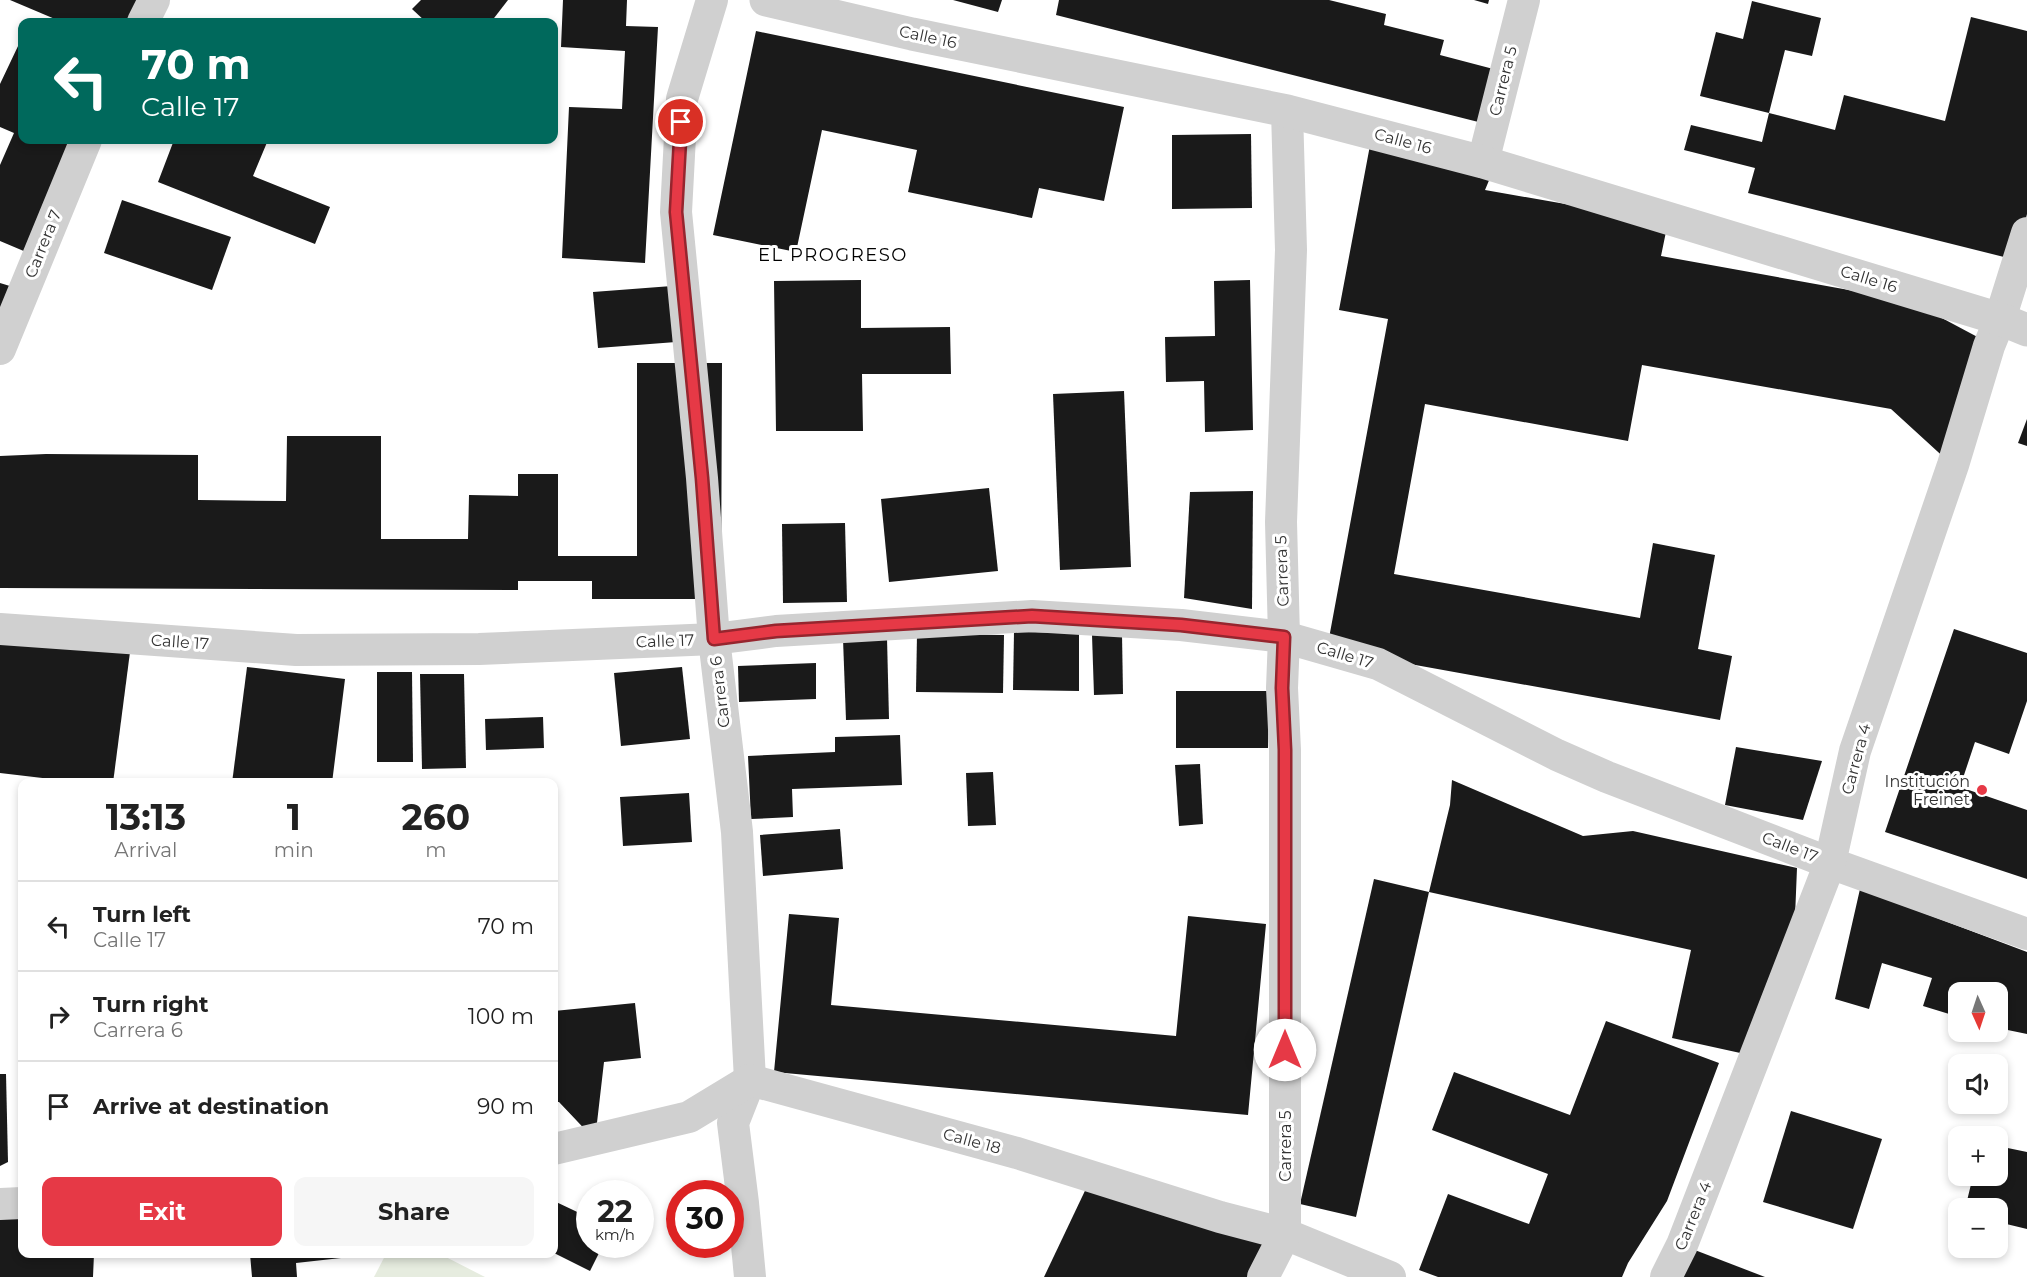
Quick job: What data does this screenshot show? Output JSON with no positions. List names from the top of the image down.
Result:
{
  "streets": {
    "street": [
      "Calle 16",
      "Carrera 5",
      "Carrera 7",
      "Calle 17",
      "Carrera 6",
      "Carrera 4",
      "Calle 18"
    ]
  },
  "crossings": [
    ["Calle 16", "Carrera 5"],
    ["Calle 16", "Carrera 4"],
    ["Carrera 5", "Calle 17"],
    ["Carrera 5", "Calle 18"],
    ["Calle 17", "Carrera 6"],
    ["Calle 17", "Carrera 4"],
    ["Carrera 6", "Calle 18"]
  ],
  "districts": ["EL PROGRESO"],
  "places": ["Institución Freinet"],
  "north": "bottom",
  "page": {
    "turn": ["70 m", "Calle 17"],
    "eta": [
      "13:13",
      "Arrival",
      "1",
      "min",
      "260",
      "m"
    ],
    "list": [
      {
        "name": "Turn left",
        "note": "Calle 17",
        "value": "70 m"
      },
      {
        "name": "Turn right",
        "note": "Carrera 6",
        "value": "100 m"
      },
      {
        "name": "Arrive at destination",
        "value": "90 m"
      }
    ],
    "map_buttons": ["+", "−"],
    "buttons": ["Exit", "Share"],
    "speed": "22 km/h",
    "limit": "30"
  }
}
